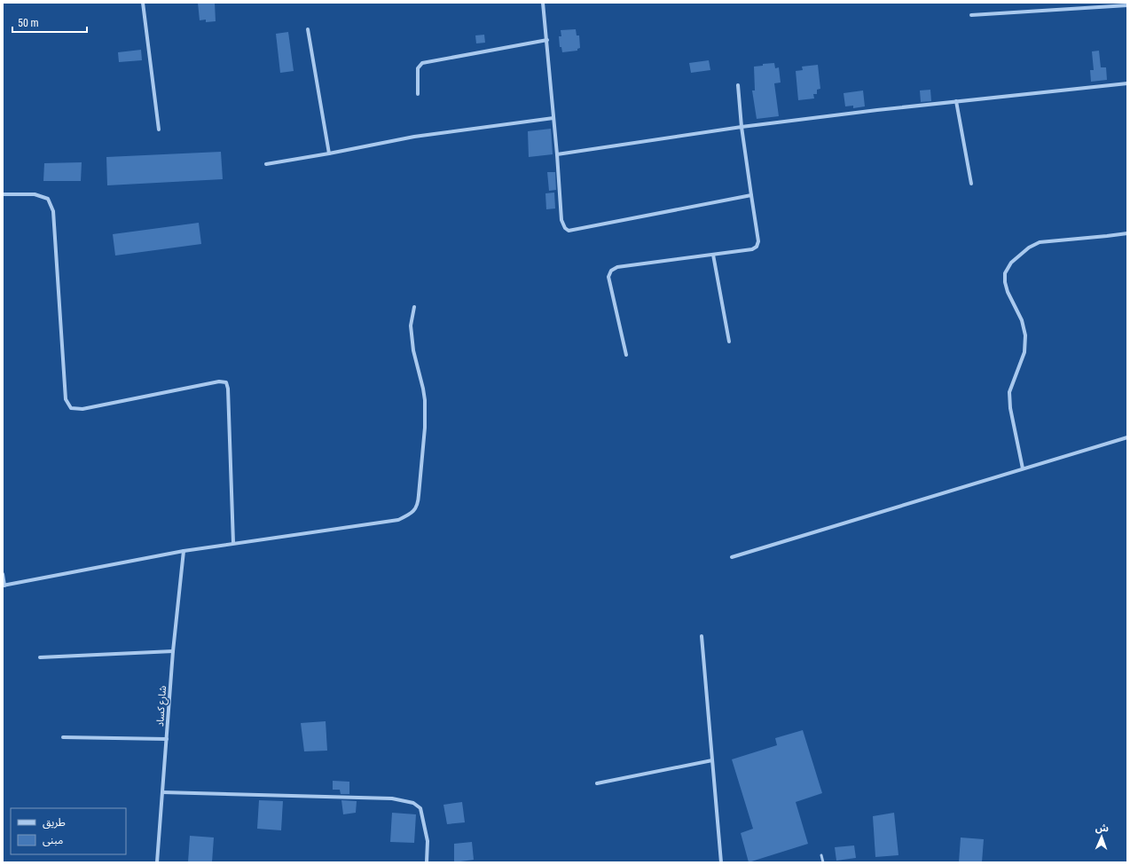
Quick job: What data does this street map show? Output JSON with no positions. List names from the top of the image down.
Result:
{
  "streets": {
    "street": ["شارع كساد"]
  },
  "legend": ["طريق", "مبنى"],
  "scale_bar": "50 m",
  "north": "top"
}
